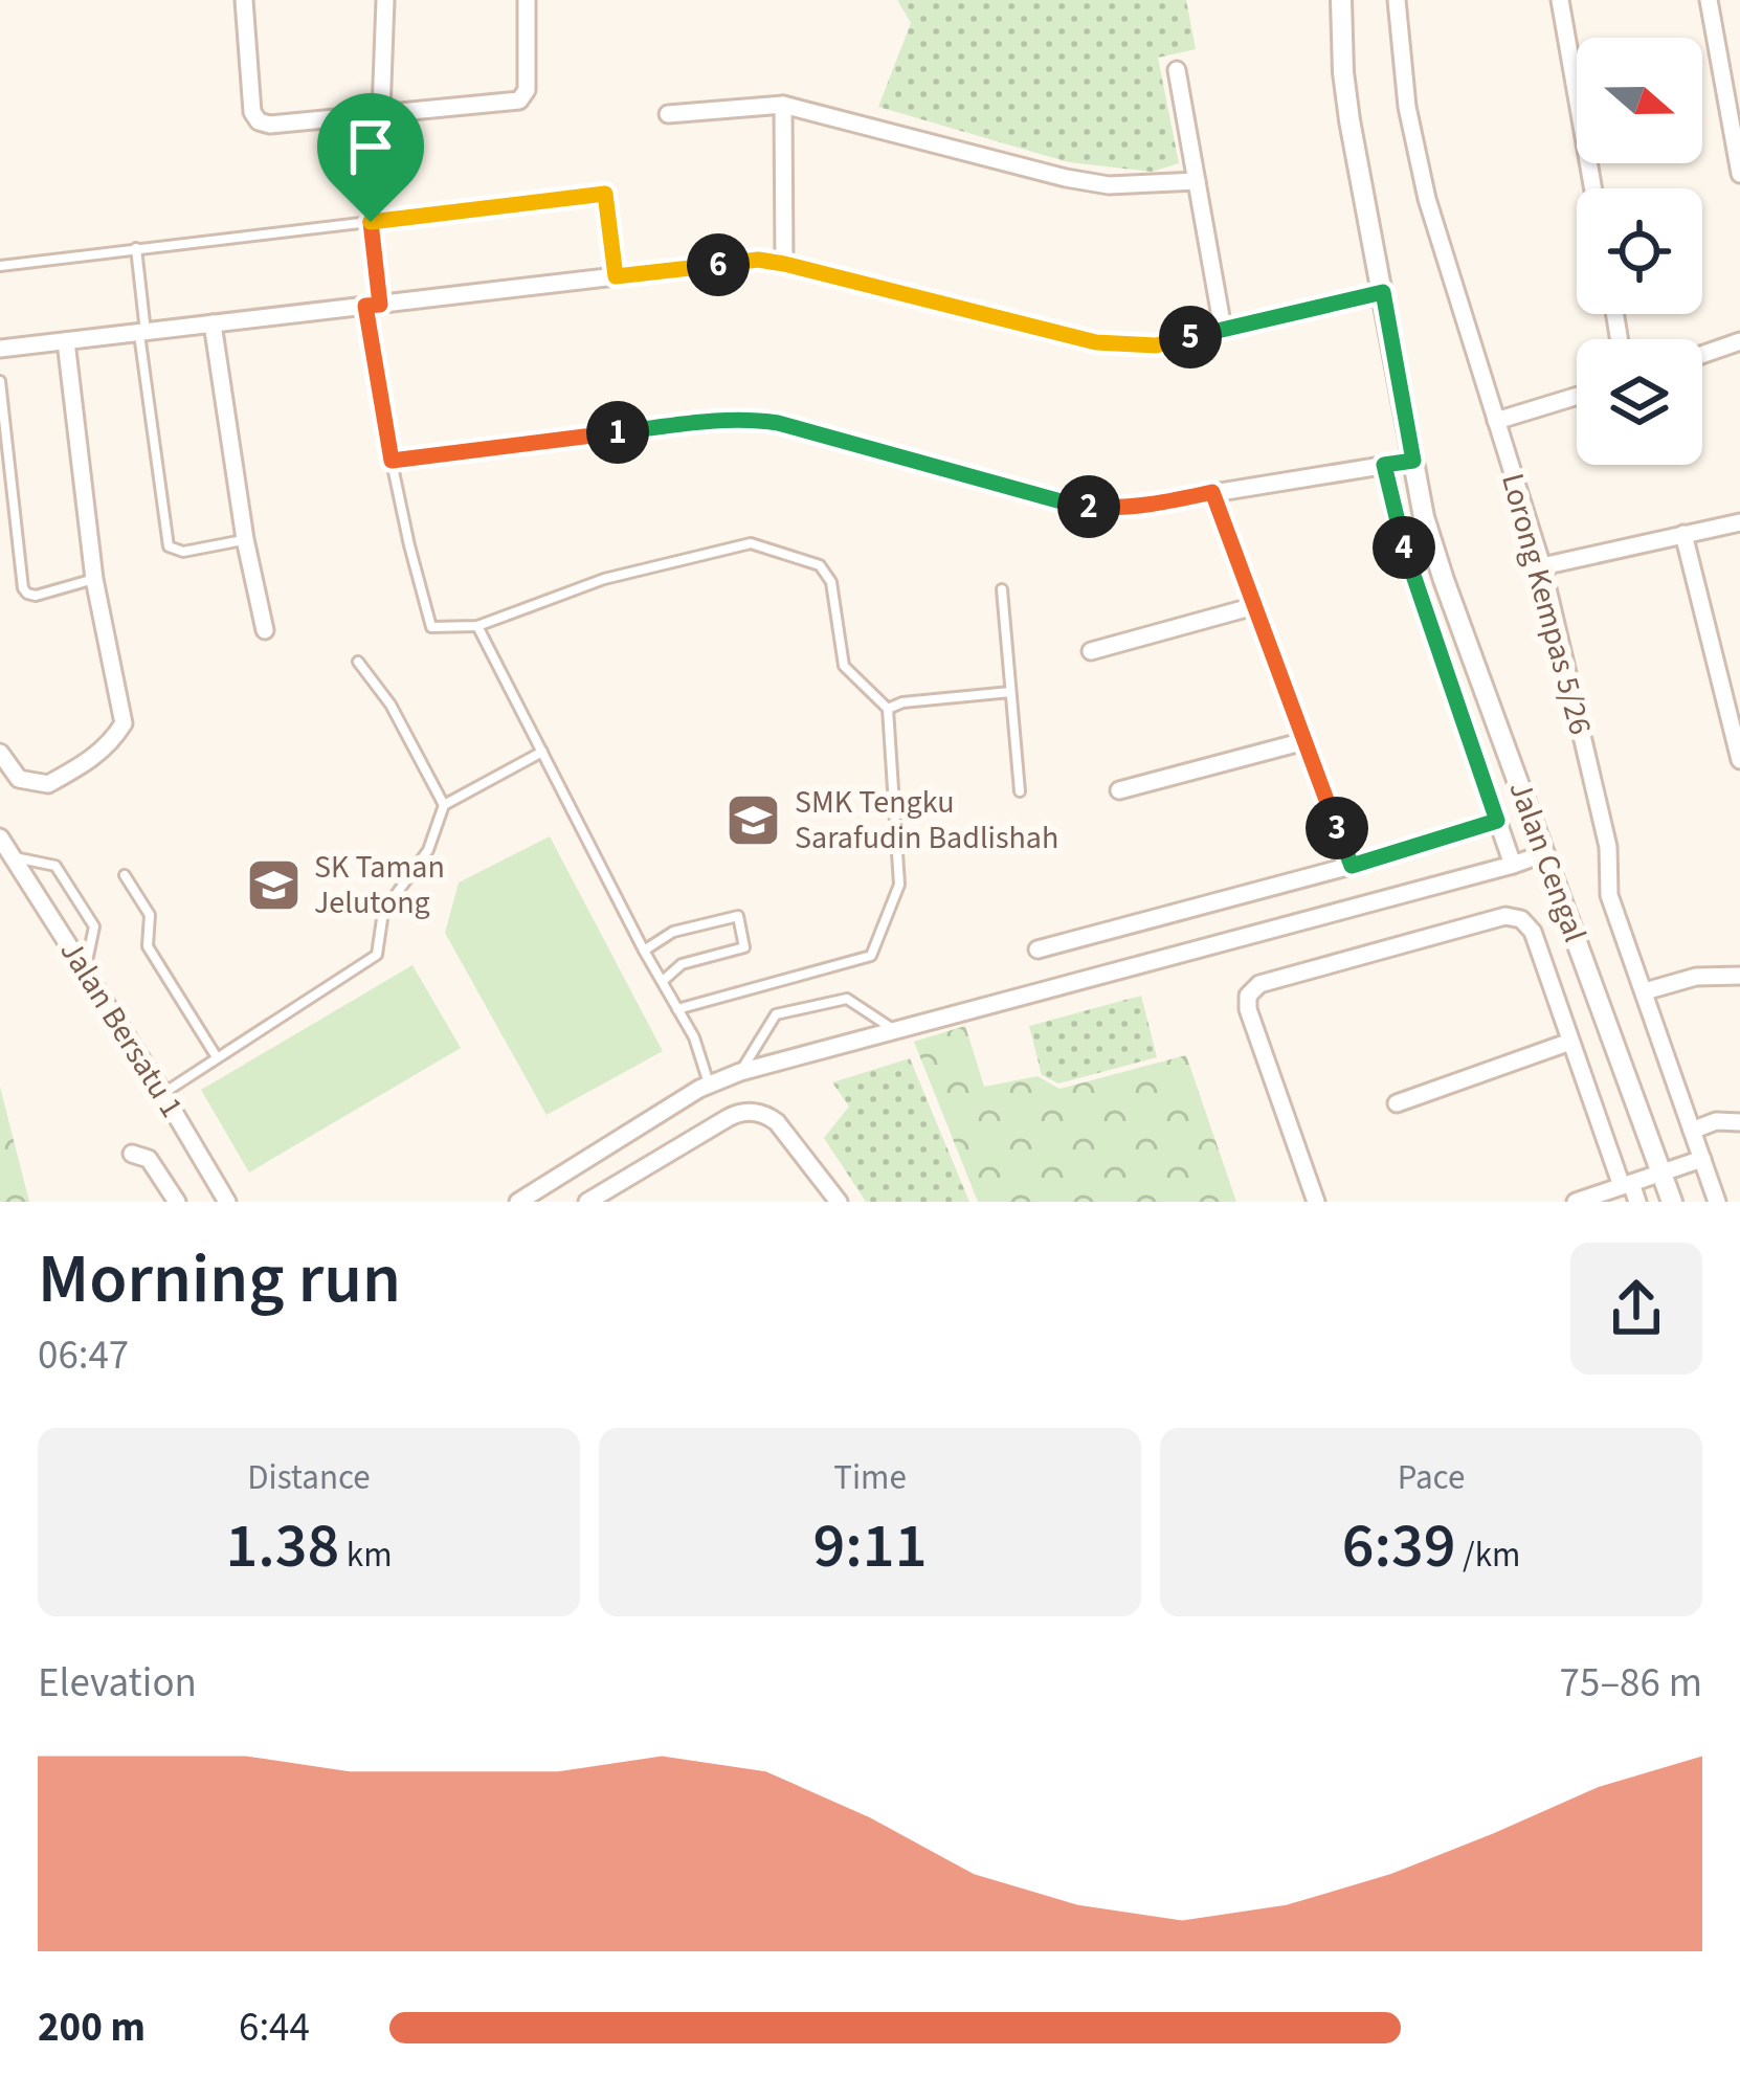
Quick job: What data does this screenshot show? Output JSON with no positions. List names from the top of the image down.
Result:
{
  "streets": {
    "street": ["Lorong Kempas 5/26", "Jalan Cengal", "Jalan Bersatu 1"]
  },
  "places": {
    "school or university": ["SMK Tengku Sarafudin Badlishah", "SK Taman Jelutong"]
  },
  "north": "right",
  "page": {
    "pins": [
      "6",
      "5",
      "1",
      "2",
      "4",
      "3"
    ],
    "heading": ["Morning run", "06:47"],
    "stats": [
      ["Distance", "1.38 km"],
      ["Time", "9:11"],
      ["Pace", "6:39 /km"]
    ],
    "chart": ["Elevation", "75–86 m"],
    "list": [
      {
        "name": "200 m",
        "note": "6:44"
      }
    ]
  }
}
